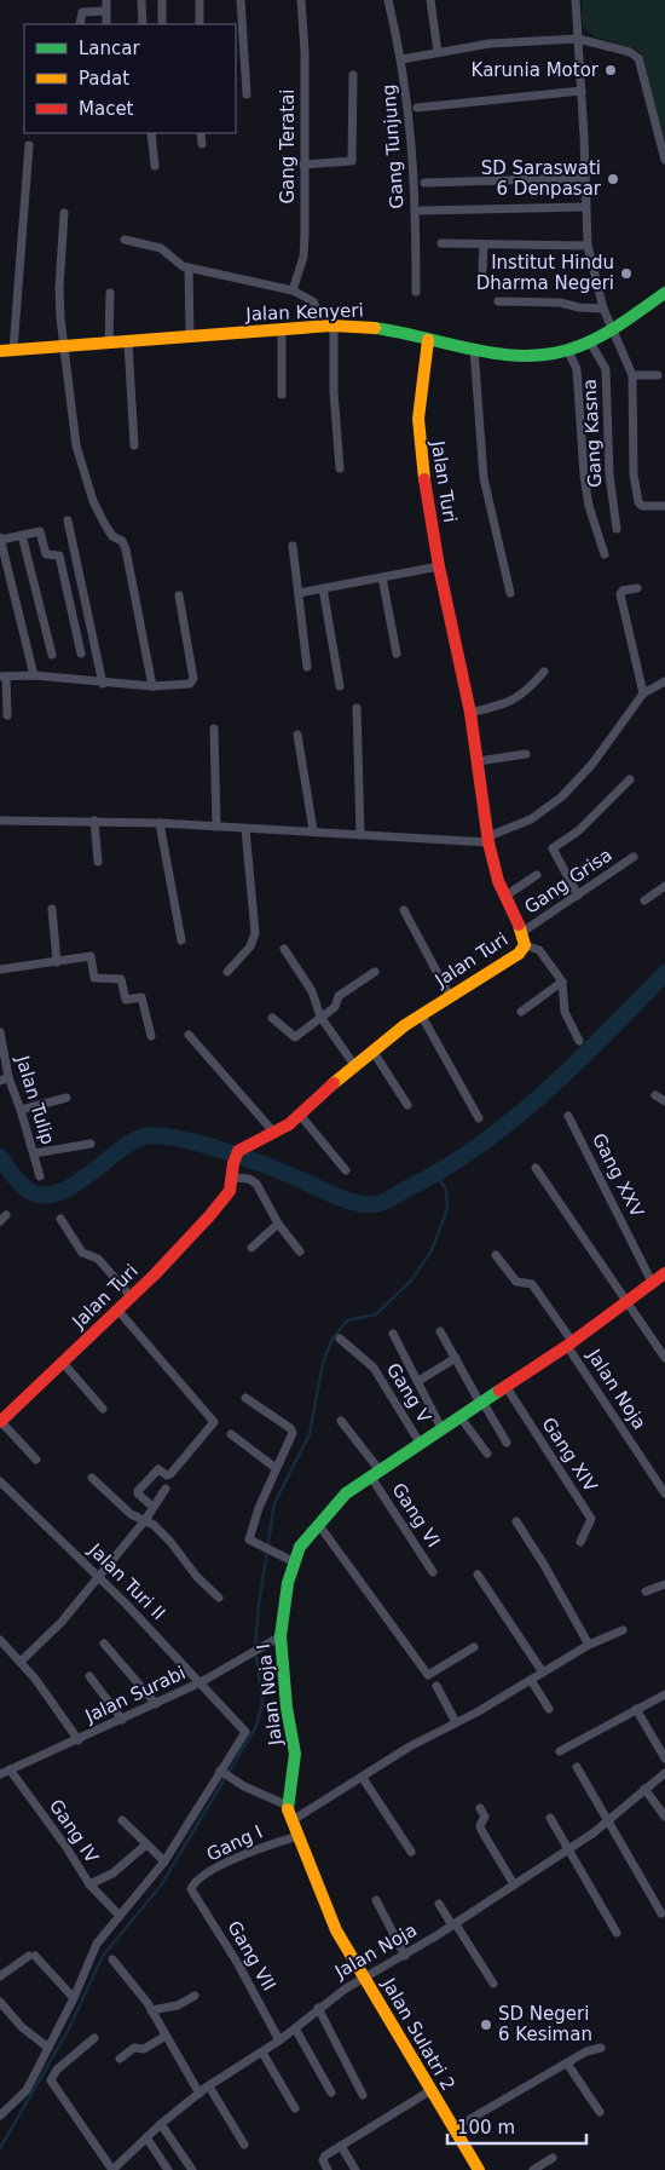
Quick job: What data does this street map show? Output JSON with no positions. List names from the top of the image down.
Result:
{
  "streets": {
    "street": [
      "Gang Teratai",
      "Gang Tunjung",
      "Jalan Kenyeri",
      "Gang Kasna",
      "Jalan Turi",
      "Gang Grisa",
      "Jalan Tulip",
      "Gang XXV",
      "Jalan Noja",
      "Gang V",
      "Gang XIV",
      "Gang VI",
      "Jalan Turi II",
      "Jalan Surabi",
      "Jalan Noja I",
      "Gang IV",
      "Gang I",
      "Gang VII",
      "Jalan Sulatri 2"
    ]
  },
  "crossings": [
    ["Jalan Kenyeri", "Gang Kasna"],
    ["Jalan Kenyeri", "Jalan Turi"],
    ["Jalan Turi", "Gang Grisa"],
    ["Gang XXV", "Jalan Noja"],
    ["Jalan Noja", "Jalan Noja I"],
    ["Jalan Noja", "Gang VII"],
    ["Jalan Noja", "Jalan Sulatri 2"],
    ["Gang V", "Jalan Noja I"],
    ["Gang XIV", "Jalan Noja I"],
    ["Gang VI", "Jalan Noja I"],
    ["Jalan Turi II", "Jalan Surabi"],
    ["Jalan Surabi", "Jalan Noja I"],
    ["Jalan Surabi", "Gang IV"],
    ["Jalan Noja I", "Gang I"],
    ["Jalan Noja I", "Jalan Sulatri 2"],
    ["Gang I", "Gang VII"]
  ],
  "places": [
    "Karunia Motor",
    "SD Saraswati 6 Denpasar",
    "Institut Hindu Dharma Negeri",
    "SD Negeri 6 Kesiman"
  ],
  "legend": ["Lancar", "Padat", "Macet"],
  "scale_bar": "100 m"
}
